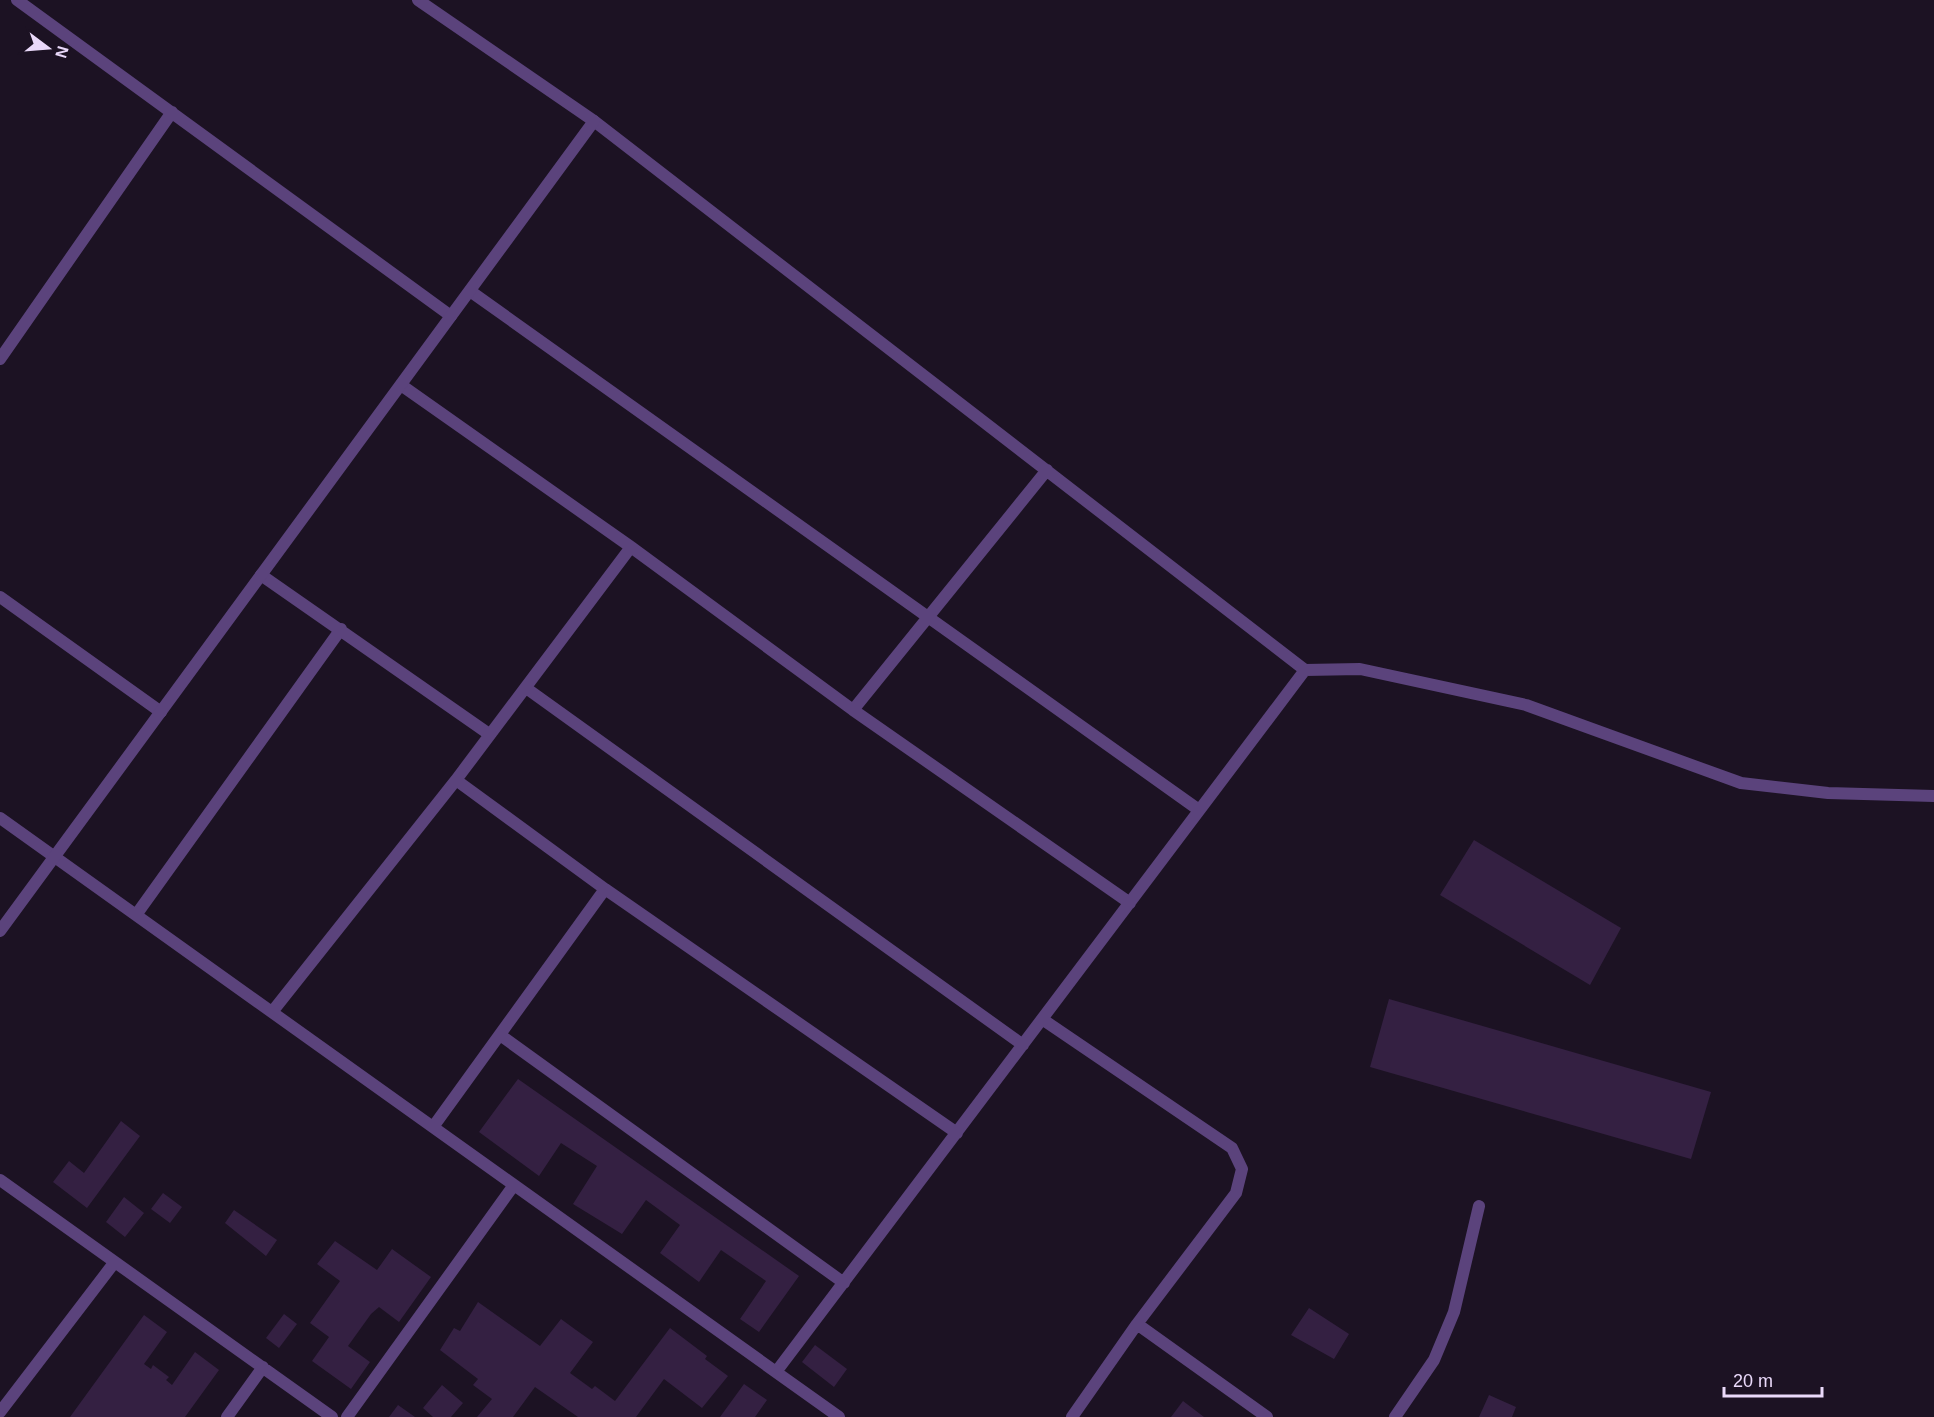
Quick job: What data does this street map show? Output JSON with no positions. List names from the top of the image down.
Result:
{
  "scale_bar": "20 m",
  "north": "right"
}
